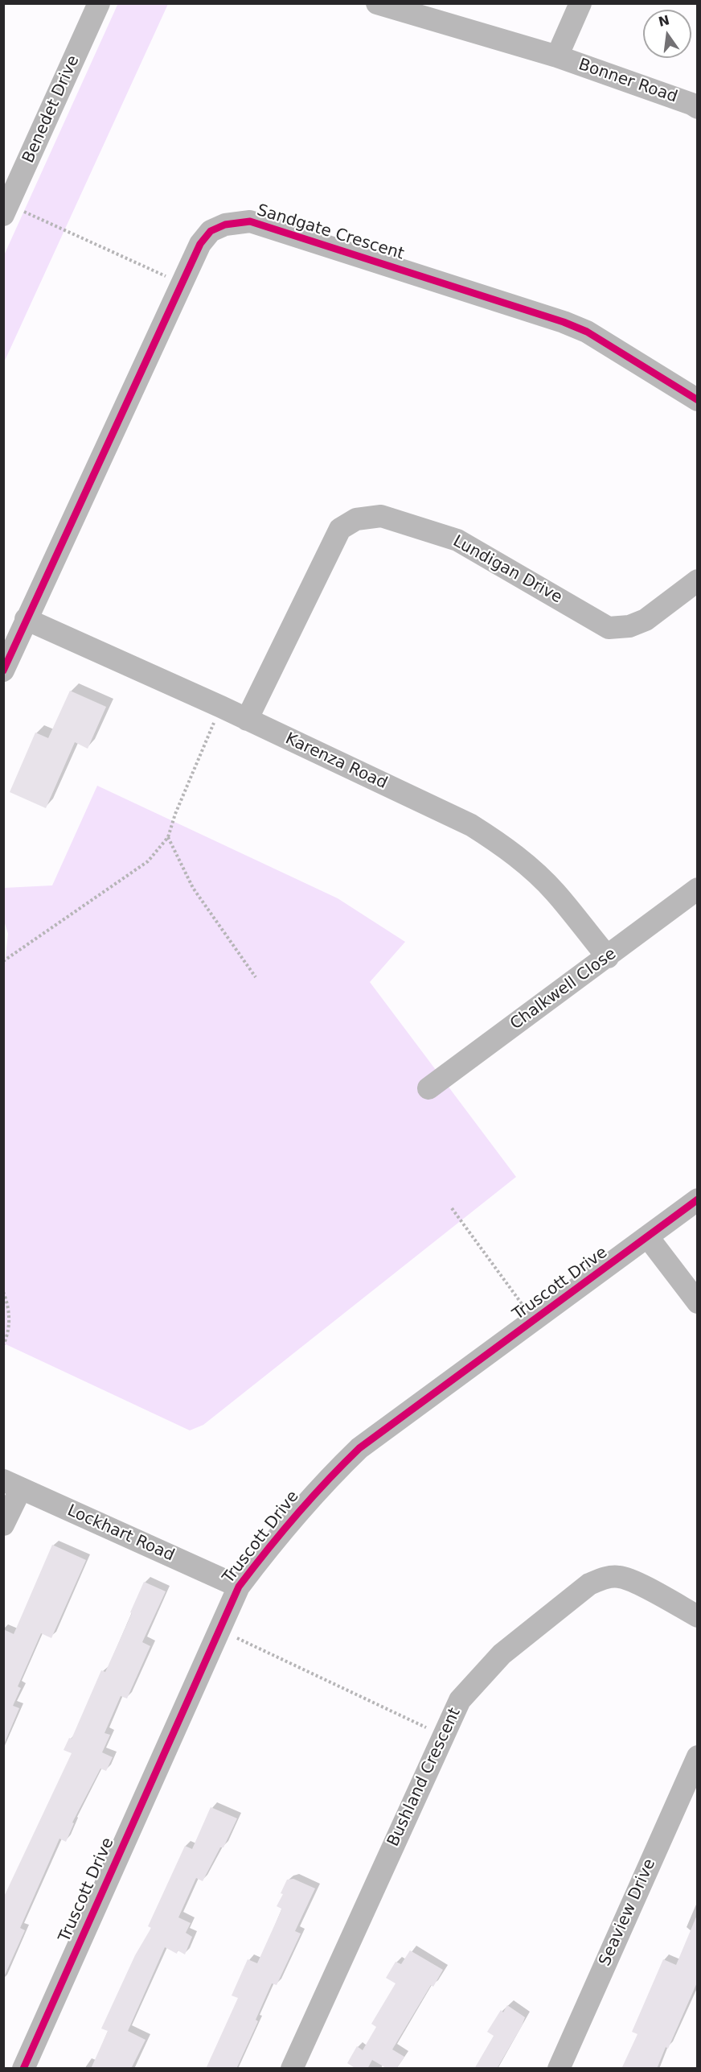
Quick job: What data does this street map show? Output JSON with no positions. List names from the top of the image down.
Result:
{
  "streets": {
    "street": [
      "Bonner Road",
      "Benedet Drive",
      "Sandgate Crescent",
      "Lundigan Drive",
      "Karenza Road",
      "Chalkwell Close",
      "Truscott Drive",
      "Lockhart Road",
      "Bushland Crescent",
      "Seaview Drive"
    ]
  },
  "crossings": [
    ["Sandgate Crescent", "Karenza Road"],
    ["Lundigan Drive", "Karenza Road"],
    ["Karenza Road", "Chalkwell Close"],
    ["Truscott Drive", "Lockhart Road"]
  ],
  "north": "top"
}
